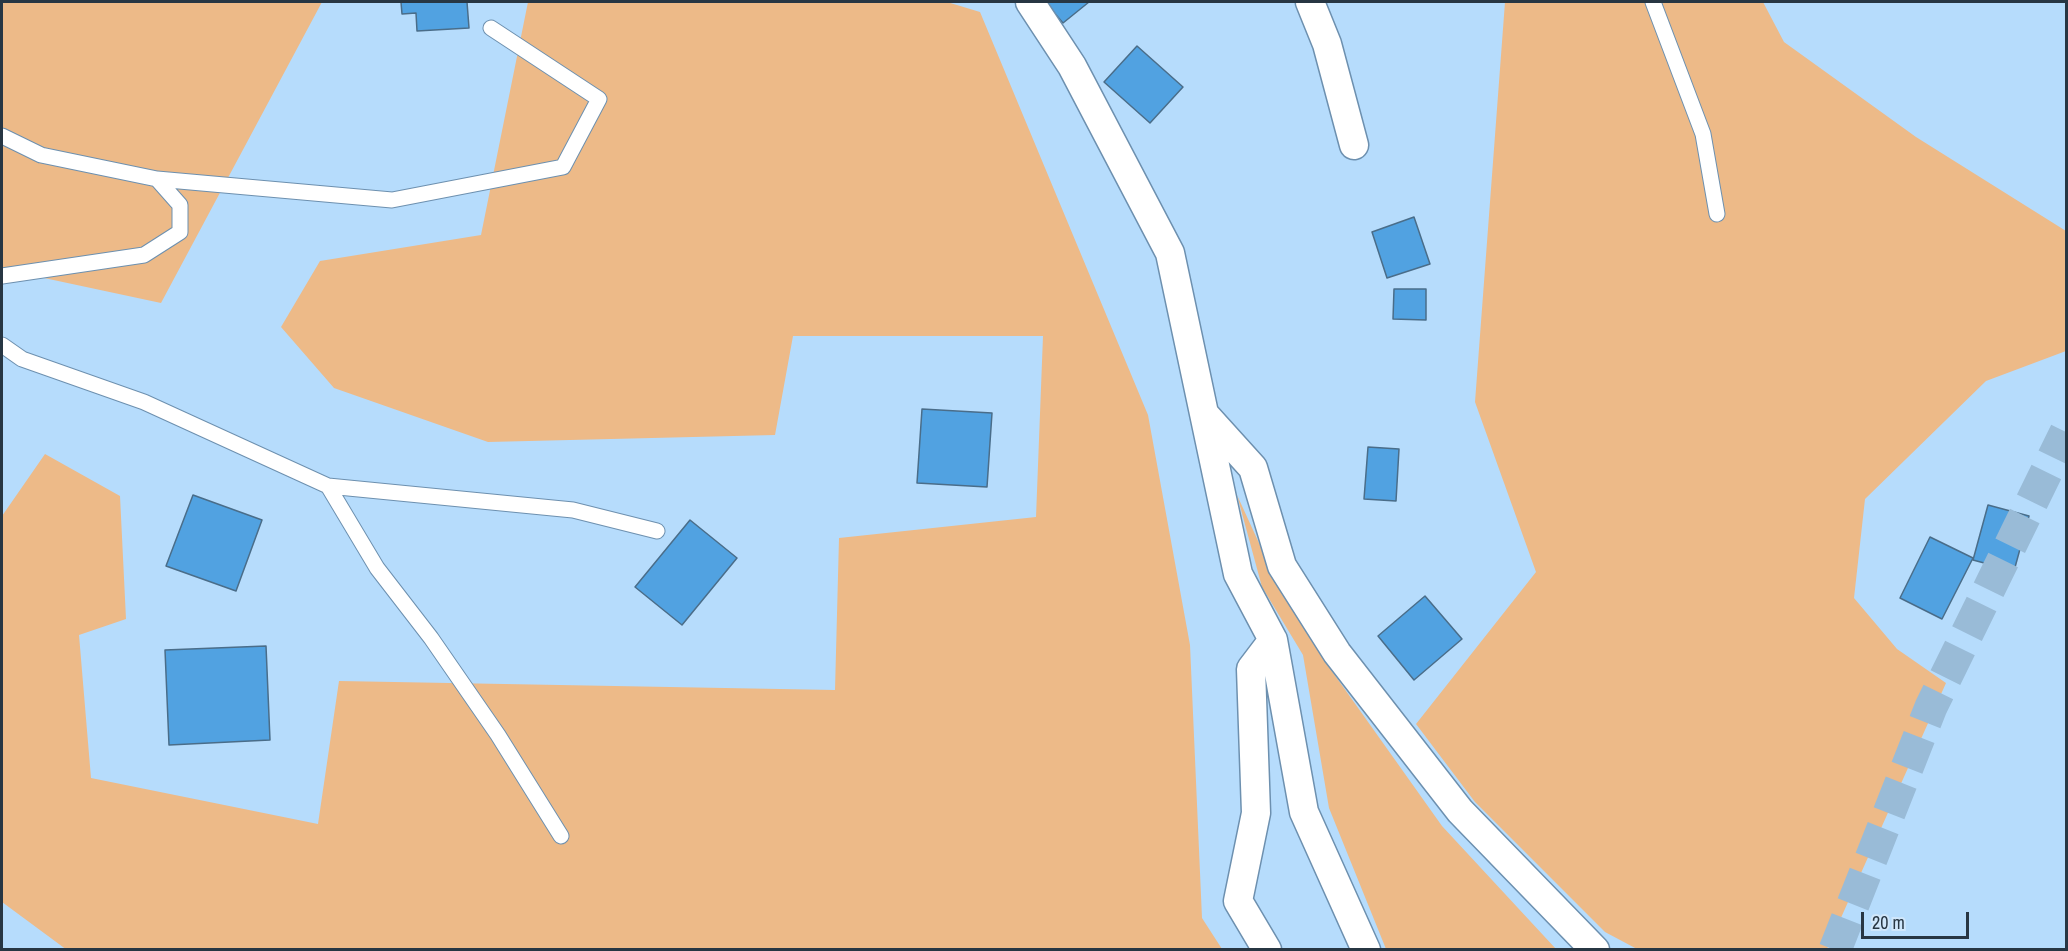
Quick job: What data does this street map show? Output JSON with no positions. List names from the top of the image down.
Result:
{
  "scale_bar": "20 m"
}
